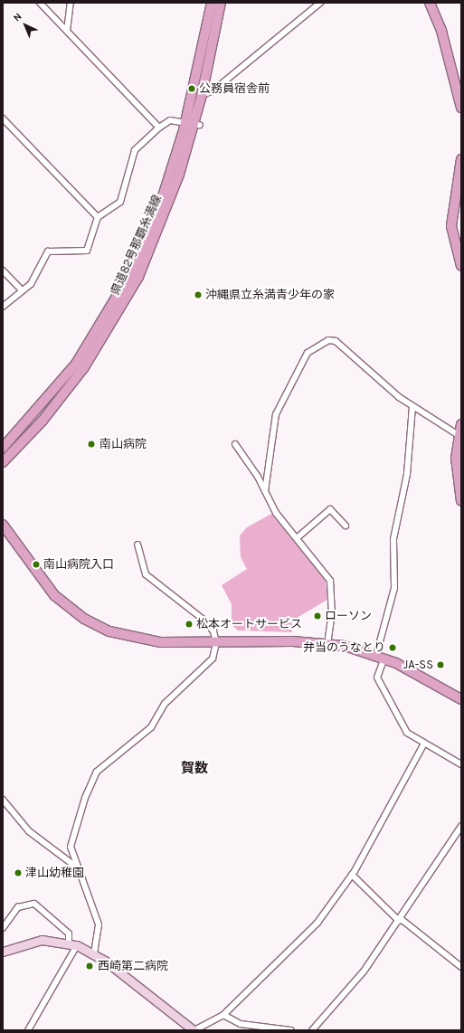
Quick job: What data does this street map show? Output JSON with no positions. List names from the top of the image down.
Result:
{
  "streets": {
    "main road": ["県道82号那覇糸満線"]
  },
  "districts": ["賀数"],
  "places": [
    "公務員宿舎前",
    "沖縄県立糸満青少年の家",
    "南山病院",
    "南山病院入口",
    "ローソン",
    "松本オートサービス",
    "弁当のうなとり",
    "JA-SS",
    "津山幼稚園",
    "西崎第二病院"
  ],
  "north": "top left"
}
